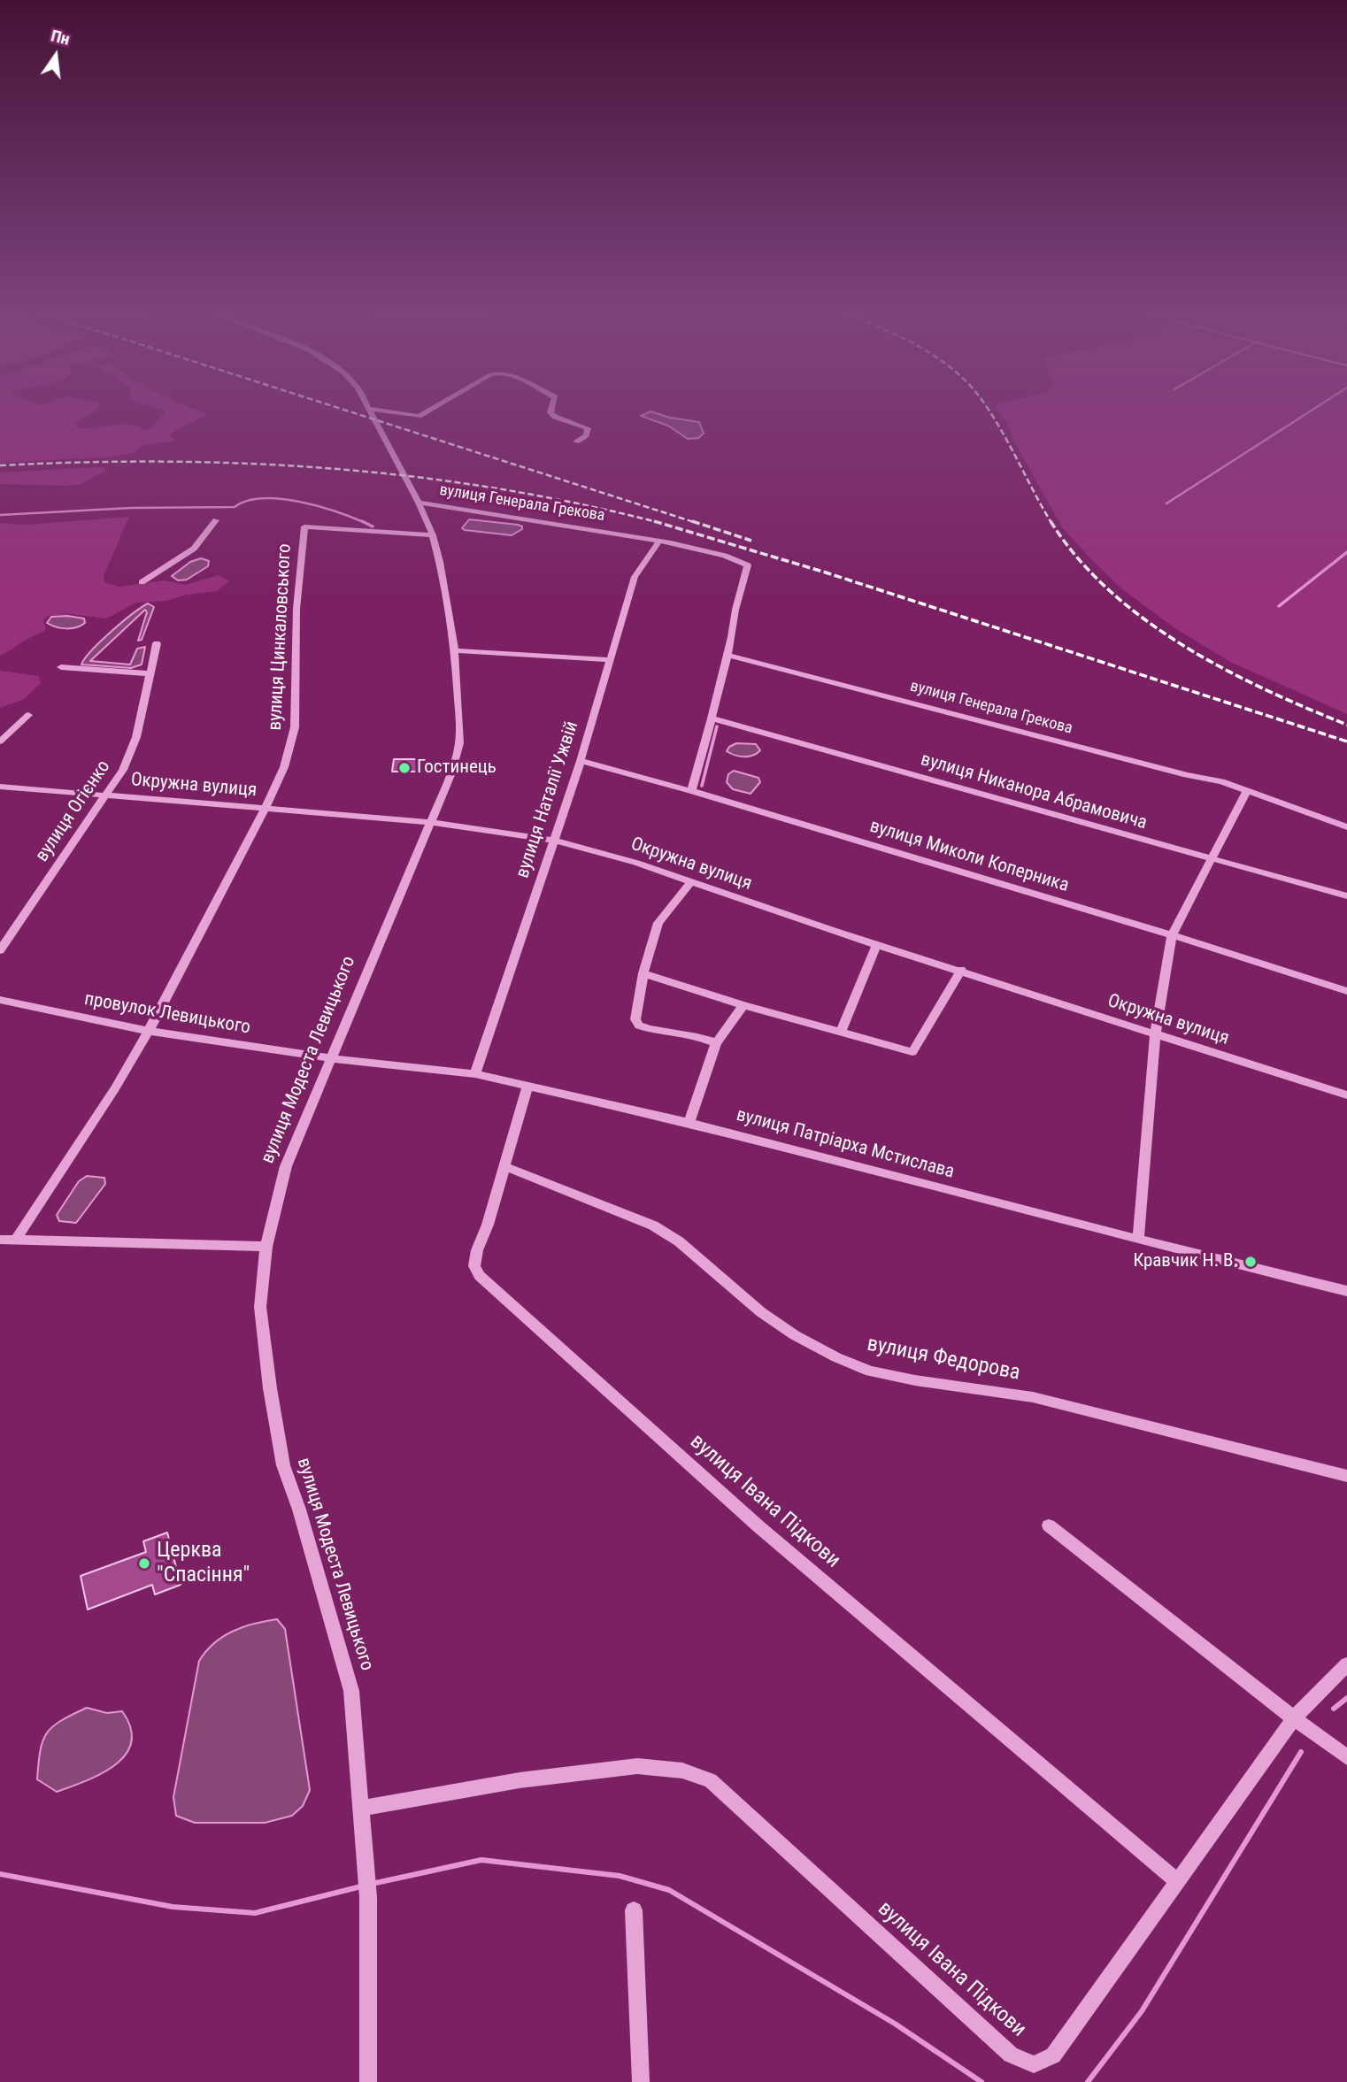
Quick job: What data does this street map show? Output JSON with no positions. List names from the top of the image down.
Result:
{
  "streets": {
    "street": [
      "вулиця Генерала Грекова",
      "вулиця Цинкаловського",
      "Окружна вулиця",
      "вулиця Никанора Абрамовича",
      "вулиця Наталії Ужвій",
      "вулиця Огієнко",
      "вулиця Миколи Коперника",
      "провулок Левицького",
      "вулиця Модеста Левицького",
      "вулиця Патріарха Мстислава",
      "вулиця Федорова",
      "вулиця Івана Підкови"
    ]
  },
  "crossings": [
    ["вулиця Генерала Грекова", "вулиця Никанора Абрамовича"],
    ["вулиця Генерала Грекова", "вулиця Наталії Ужвій"],
    ["вулиця Генерала Грекова", "вулиця Миколи Коперника"],
    ["вулиця Генерала Грекова", "вулиця Модеста Левицького"],
    ["вулиця Цинкаловського", "Окружна вулиця"],
    ["вулиця Цинкаловського", "провулок Левицького"],
    ["вулиця Цинкаловського", "вулиця Модеста Левицького"],
    ["Окружна вулиця", "вулиця Наталії Ужвій"],
    ["Окружна вулиця", "вулиця Огієнко"],
    ["Окружна вулиця", "вулиця Модеста Левицького"],
    ["вулиця Наталії Ужвій", "вулиця Миколи Коперника"],
    ["вулиця Наталії Ужвій", "вулиця Патріарха Мстислава"],
    ["провулок Левицького", "вулиця Модеста Левицького"],
    ["провулок Левицького", "вулиця Патріарха Мстислава"],
    ["вулиця Модеста Левицького", "вулиця Патріарха Мстислава"],
    ["вулиця Модеста Левицького", "вулиця Івана Підкови"],
    ["вулиця Патріарха Мстислава", "вулиця Івана Підкови"],
    ["вулиця Федорова", "вулиця Івана Підкови"]
  ],
  "places": ["Гостинець", "Кравчик Н. В.", "Церква \"Спасіння\""],
  "north": "top"
}
